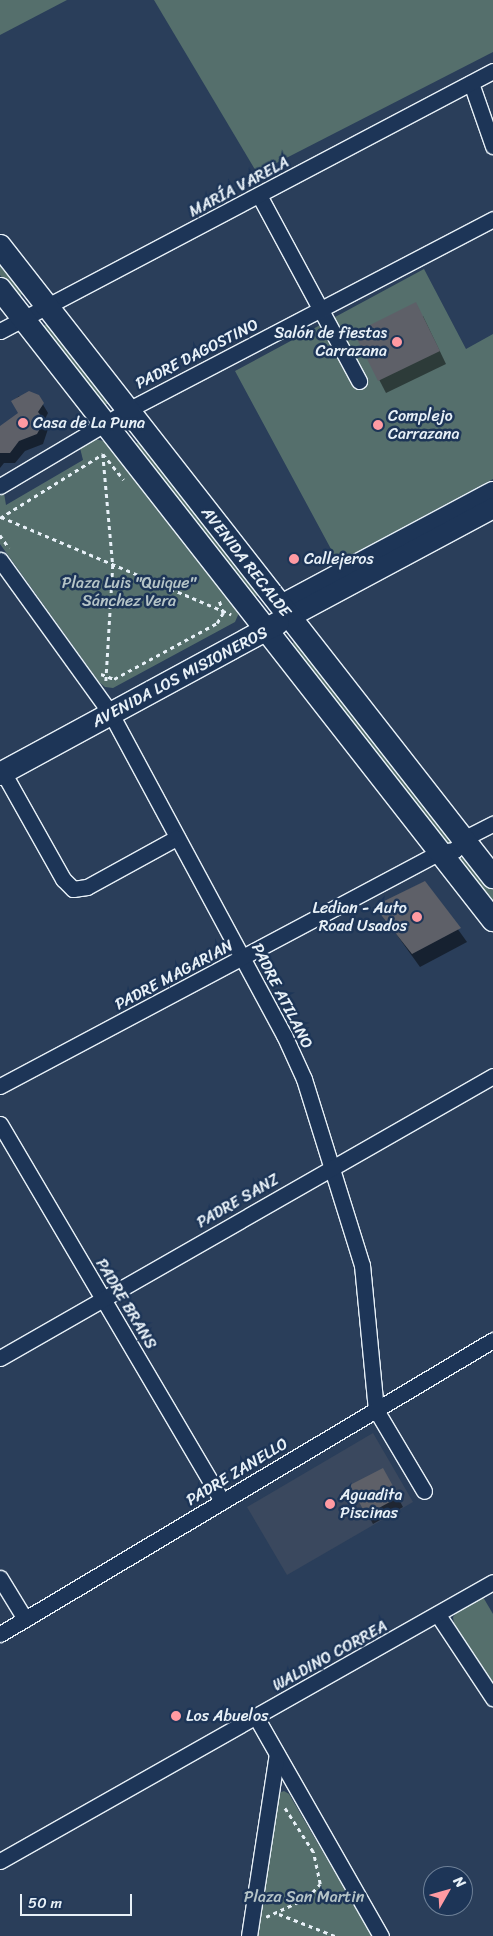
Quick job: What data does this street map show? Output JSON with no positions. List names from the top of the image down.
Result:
{
  "streets": {
    "main road": ["AVENIDA RECALDE", "AVENIDA LOS MISIONEROS"],
    "street": [
      "MARÍA VARELA",
      "PADRE DAGOSTINO",
      "PADRE MAGARIAN",
      "PADRE ATILANO",
      "PADRE SANZ",
      "PADRE BRANS",
      "PADRE ZANELLO",
      "WALDINO CORREA"
    ]
  },
  "crossings": [
    ["MARÍA VARELA", "AVENIDA RECALDE"],
    ["PADRE DAGOSTINO", "AVENIDA RECALDE"],
    ["AVENIDA RECALDE", "AVENIDA LOS MISIONEROS"],
    ["AVENIDA RECALDE", "PADRE MAGARIAN"],
    ["AVENIDA LOS MISIONEROS", "PADRE ATILANO"],
    ["PADRE MAGARIAN", "PADRE ATILANO"],
    ["PADRE ATILANO", "PADRE SANZ"],
    ["PADRE ATILANO", "PADRE ZANELLO"],
    ["PADRE SANZ", "PADRE BRANS"],
    ["PADRE BRANS", "PADRE ZANELLO"]
  ],
  "parks": ["Plaza Luis \"Quique\" Sánchez Vera", "Plaza San Martin"],
  "places": [
    "Salón de fiestas Carrazana",
    "Casa de La Puna",
    "Complejo Carrazana",
    "Callejeros",
    "Ledian - Auto Road Usados",
    "Aguadita Piscinas",
    "Los Abuelos"
  ],
  "scale_bar": "50 m",
  "north": "top right"
}
